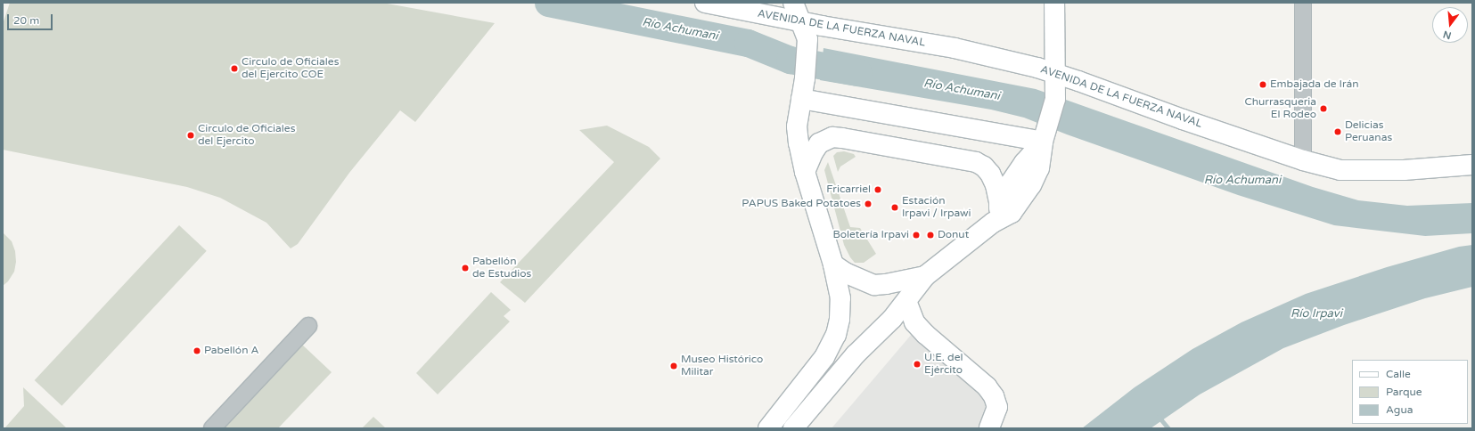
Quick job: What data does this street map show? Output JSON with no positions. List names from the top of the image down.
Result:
{
  "streets": {
    "main road": ["AVENIDA DE LA FUERZA NAVAL"]
  },
  "water": ["Río Achumani", "Río Irpavi"],
  "places": [
    "Circulo de Oficiales del Ejercito COE",
    "Embajada de Irán",
    "Churrasqueria El Rodeo",
    "Delicias Peruanas",
    "Circulo de Oficiales del Ejercito",
    "Fricarriel",
    "PAPUS Baked Potatoes",
    "Estación Irpavi / Irpawi",
    "Boletería Irpavi",
    "Donut",
    "Pabellón de Estudios",
    "Pabellón A",
    "U.E. del Ejército",
    "Museo Histórico Militar"
  ],
  "legend": ["Calle", "Parque", "Agua"],
  "scale_bar": "20 m",
  "north": "bottom"
}
